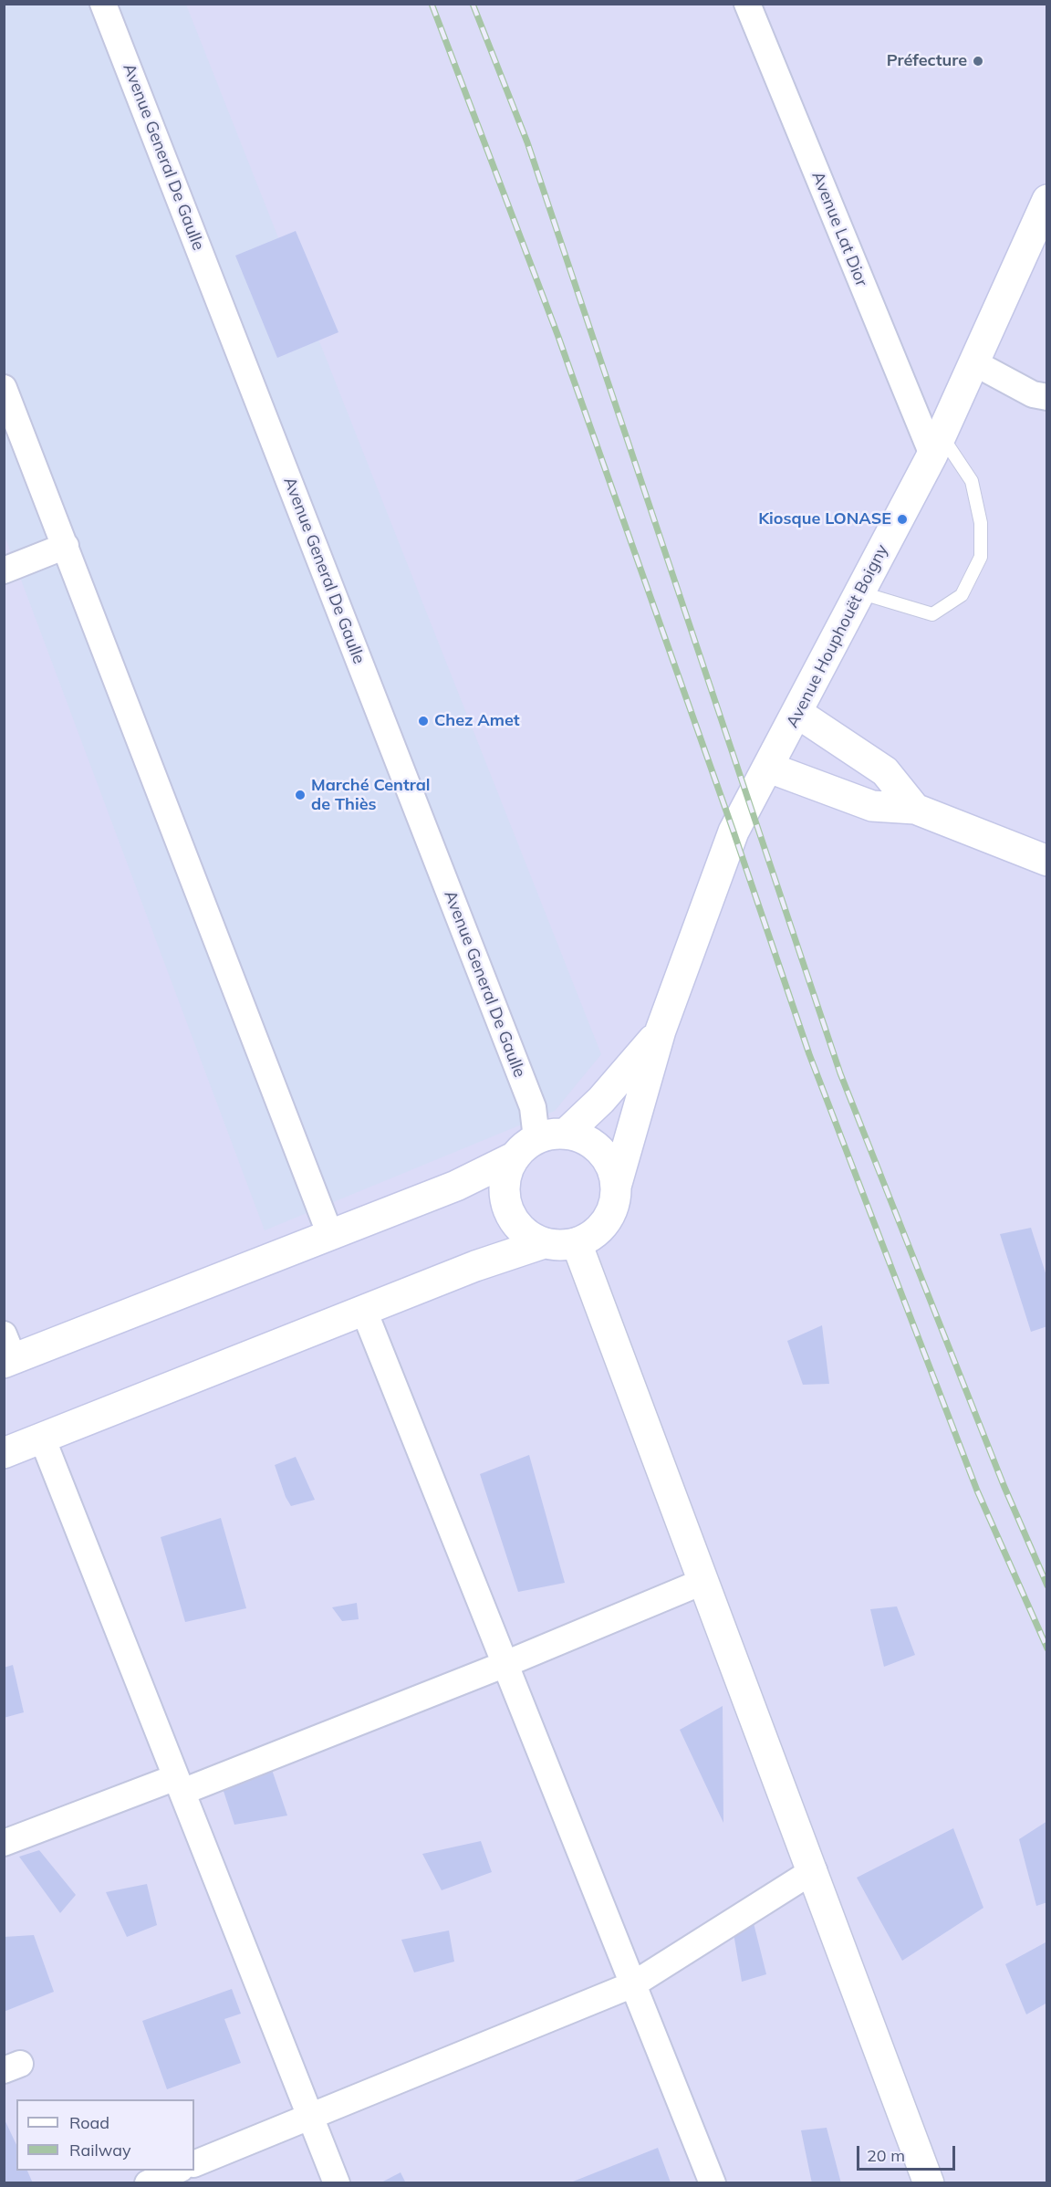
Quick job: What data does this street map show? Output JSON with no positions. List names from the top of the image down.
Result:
{
  "streets": {
    "main road": ["Avenue Houphouët Boigny"],
    "street": ["Avenue General De Gaulle", "Avenue Lat Dior"]
  },
  "crossings": [
    ["Avenue General De Gaulle", "Avenue Houphouët Boigny"],
    ["Avenue Lat Dior", "Avenue Houphouët Boigny"]
  ],
  "places": [
    "Préfecture",
    "Kiosque LONASE",
    "Chez Amet",
    "Marché Central de Thiès"
  ],
  "legend": ["Road", "Railway"],
  "scale_bar": "20 m"
}
